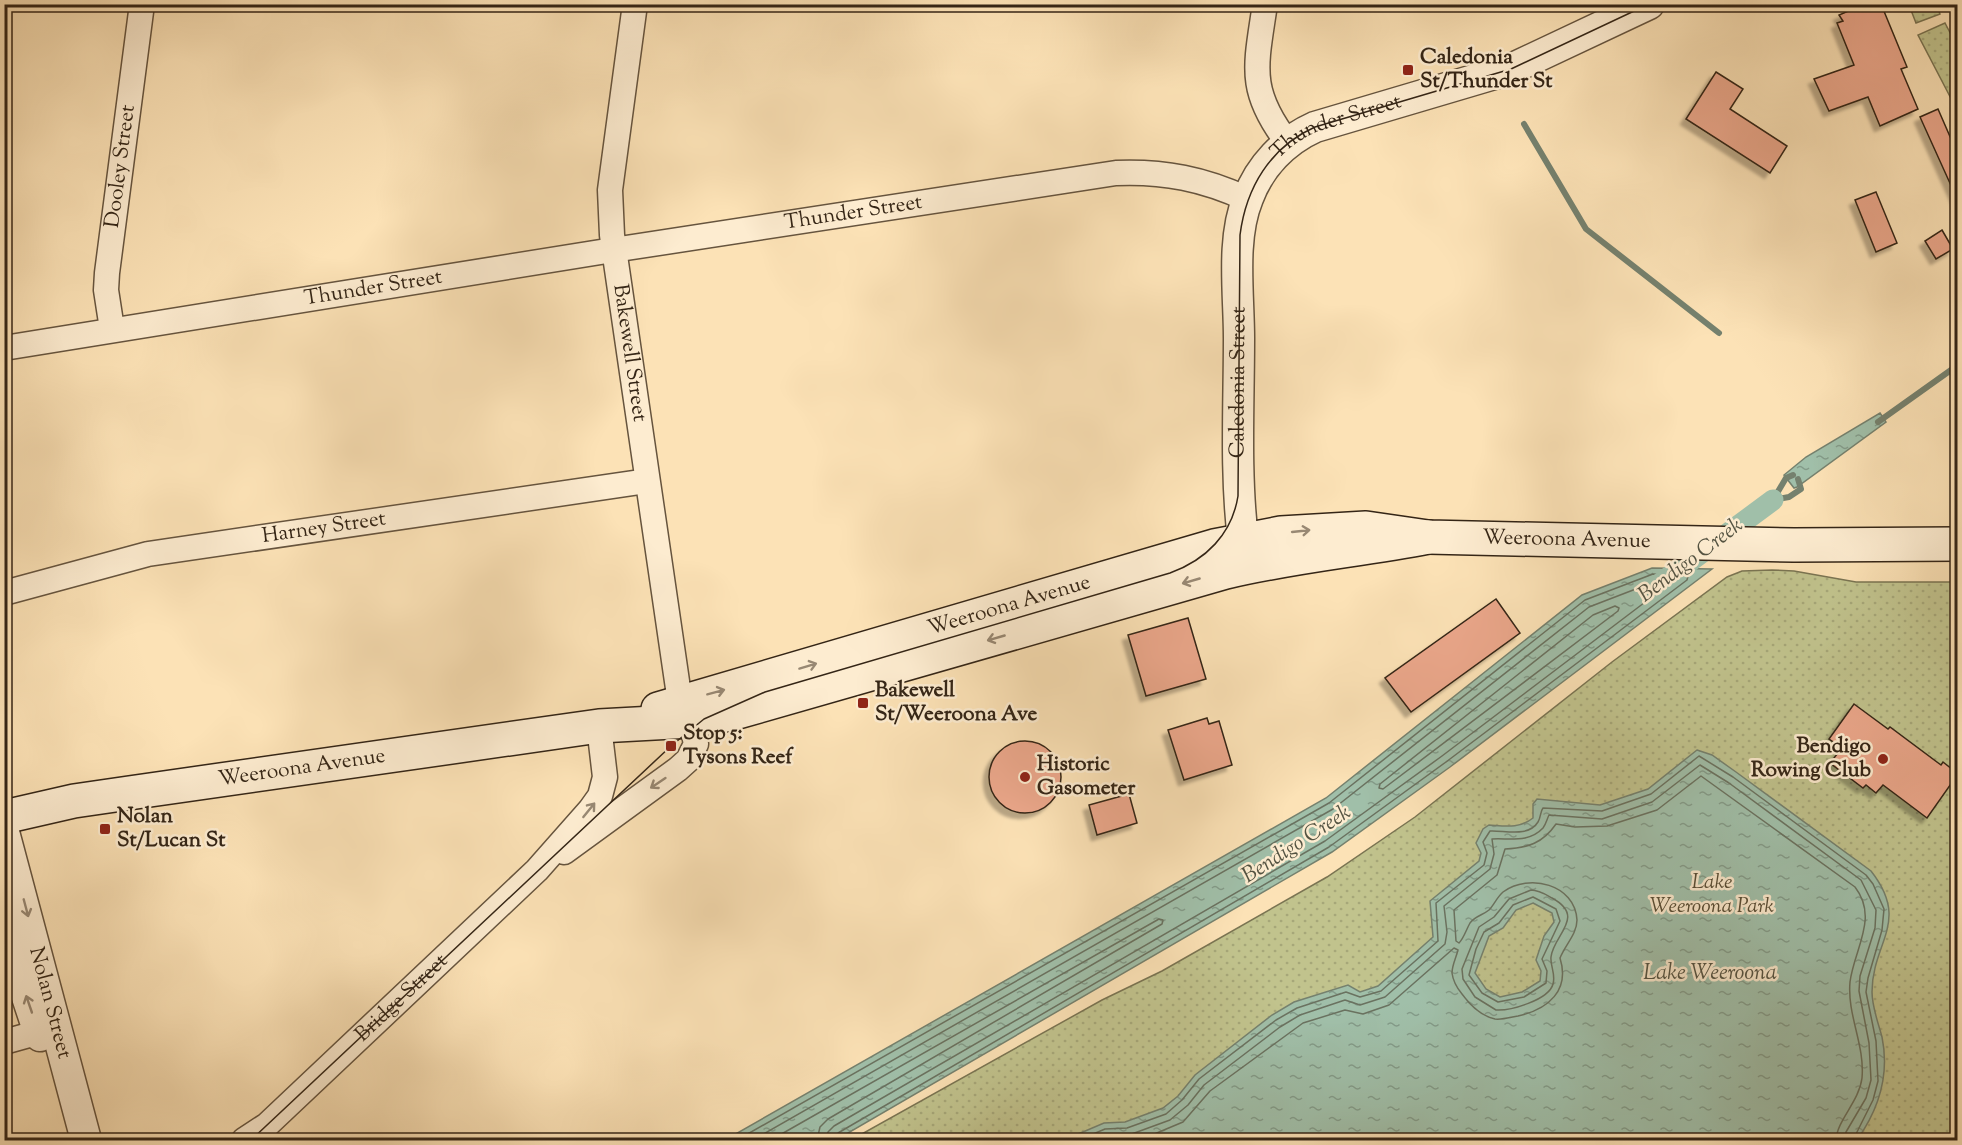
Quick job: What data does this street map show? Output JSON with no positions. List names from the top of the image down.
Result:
{
  "streets": {
    "main road": ["Weeroona Avenue"],
    "street": [
      "Thunder Street",
      "Dooley Street",
      "Bakewell Street",
      "Caledonia Street",
      "Harney Street",
      "Bridge Street",
      "Nolan Street"
    ]
  },
  "crossings": [
    ["Thunder Street", "Dooley Street"],
    ["Thunder Street", "Bakewell Street"],
    ["Thunder Street", "Caledonia Street"],
    ["Bakewell Street", "Harney Street"],
    ["Bakewell Street", "Weeroona Avenue"],
    ["Bakewell Street", "Bridge Street"],
    ["Caledonia Street", "Weeroona Avenue"],
    ["Weeroona Avenue", "Bridge Street"]
  ],
  "water": ["Bendigo Creek", "Lake Weeroona"],
  "parks": ["Lake Weeroona Park"],
  "places": {
    "transit": [
      "Caledonia St/Thunder St",
      "Bakewell St/Weeroona Ave",
      "Stop 5: Tysons Reef",
      "Nolan St/Lucan St"
    ],
    "other": ["Bendigo Rowing Club", "Historic Gasometer"]
  }
}
